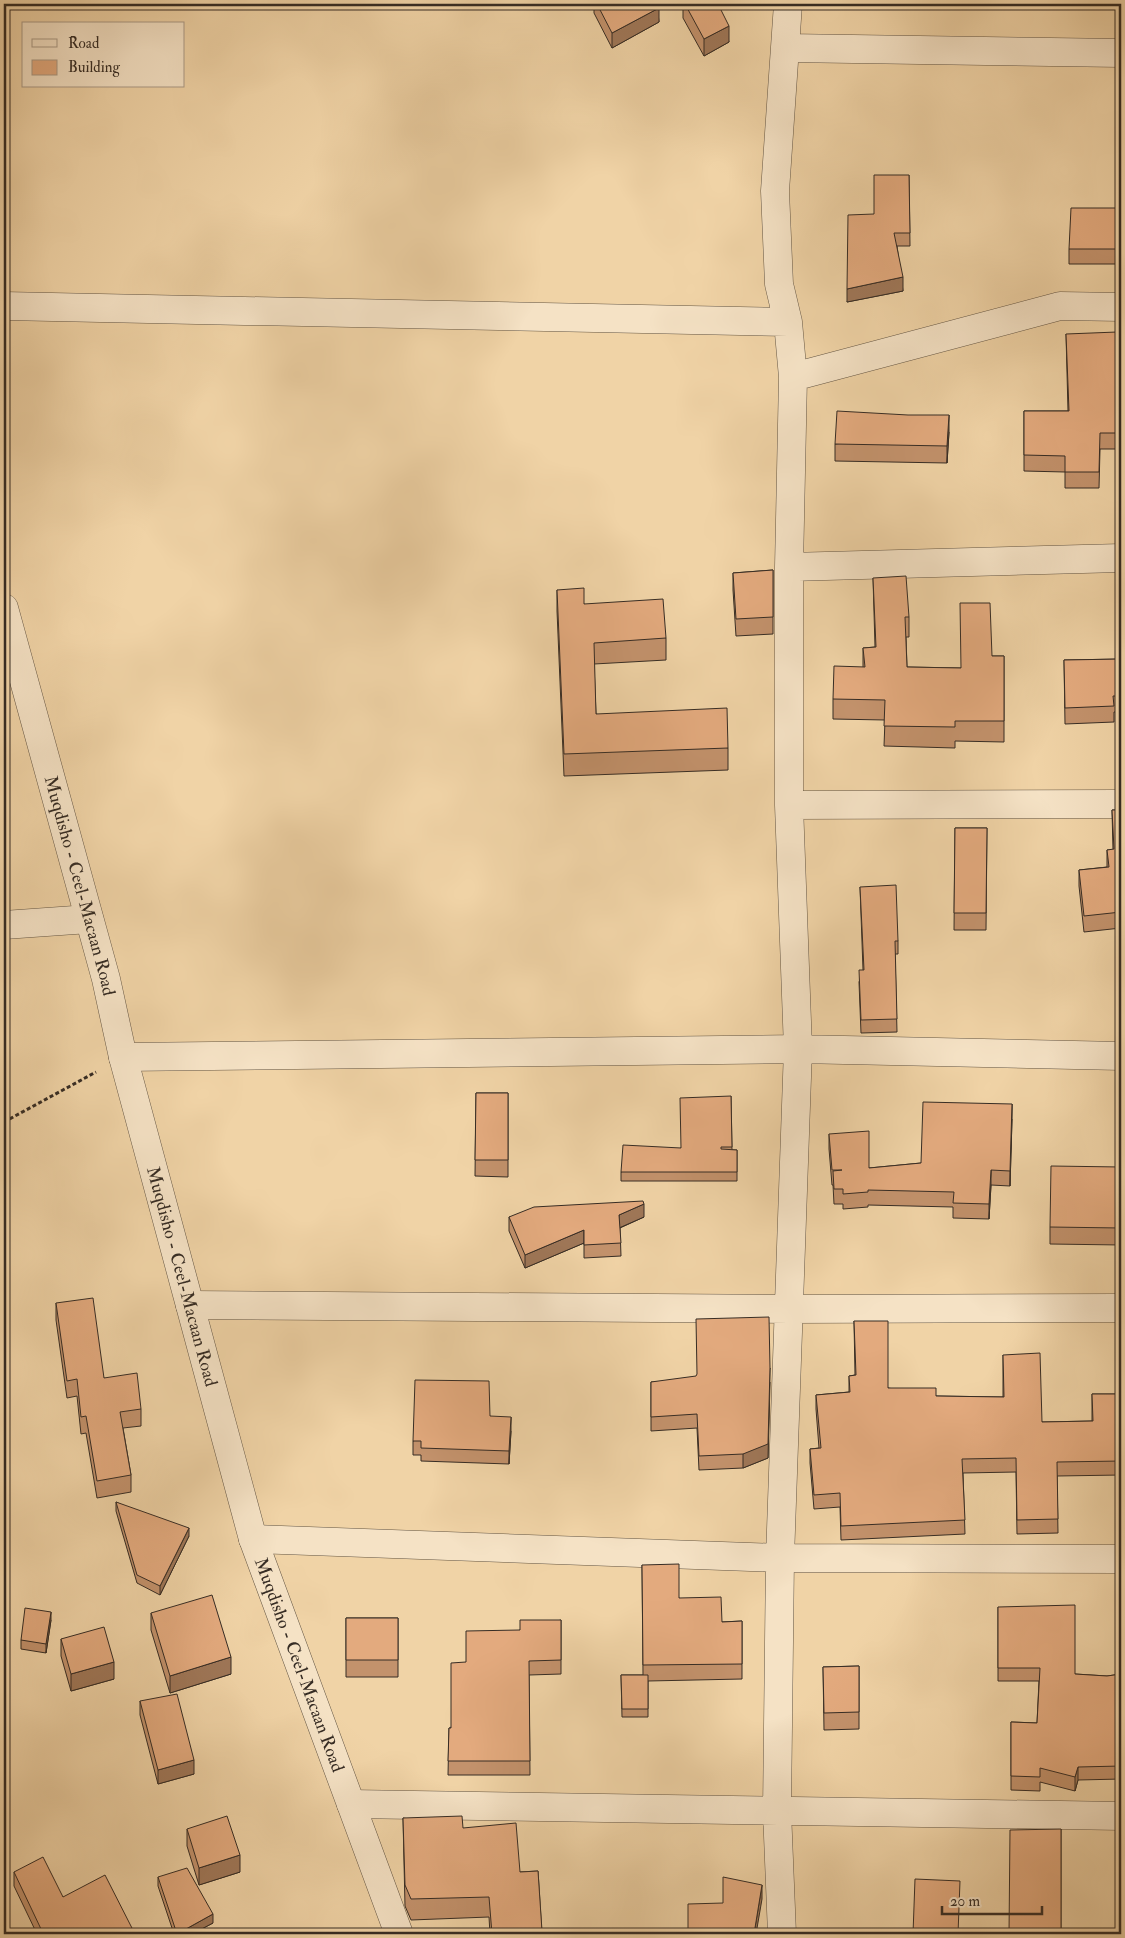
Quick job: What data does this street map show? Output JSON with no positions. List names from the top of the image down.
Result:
{
  "streets": {
    "street": ["Muqdisho - Ceel-Macaan Road"]
  },
  "legend": ["Road", "Building"],
  "scale_bar": "20 m"
}
